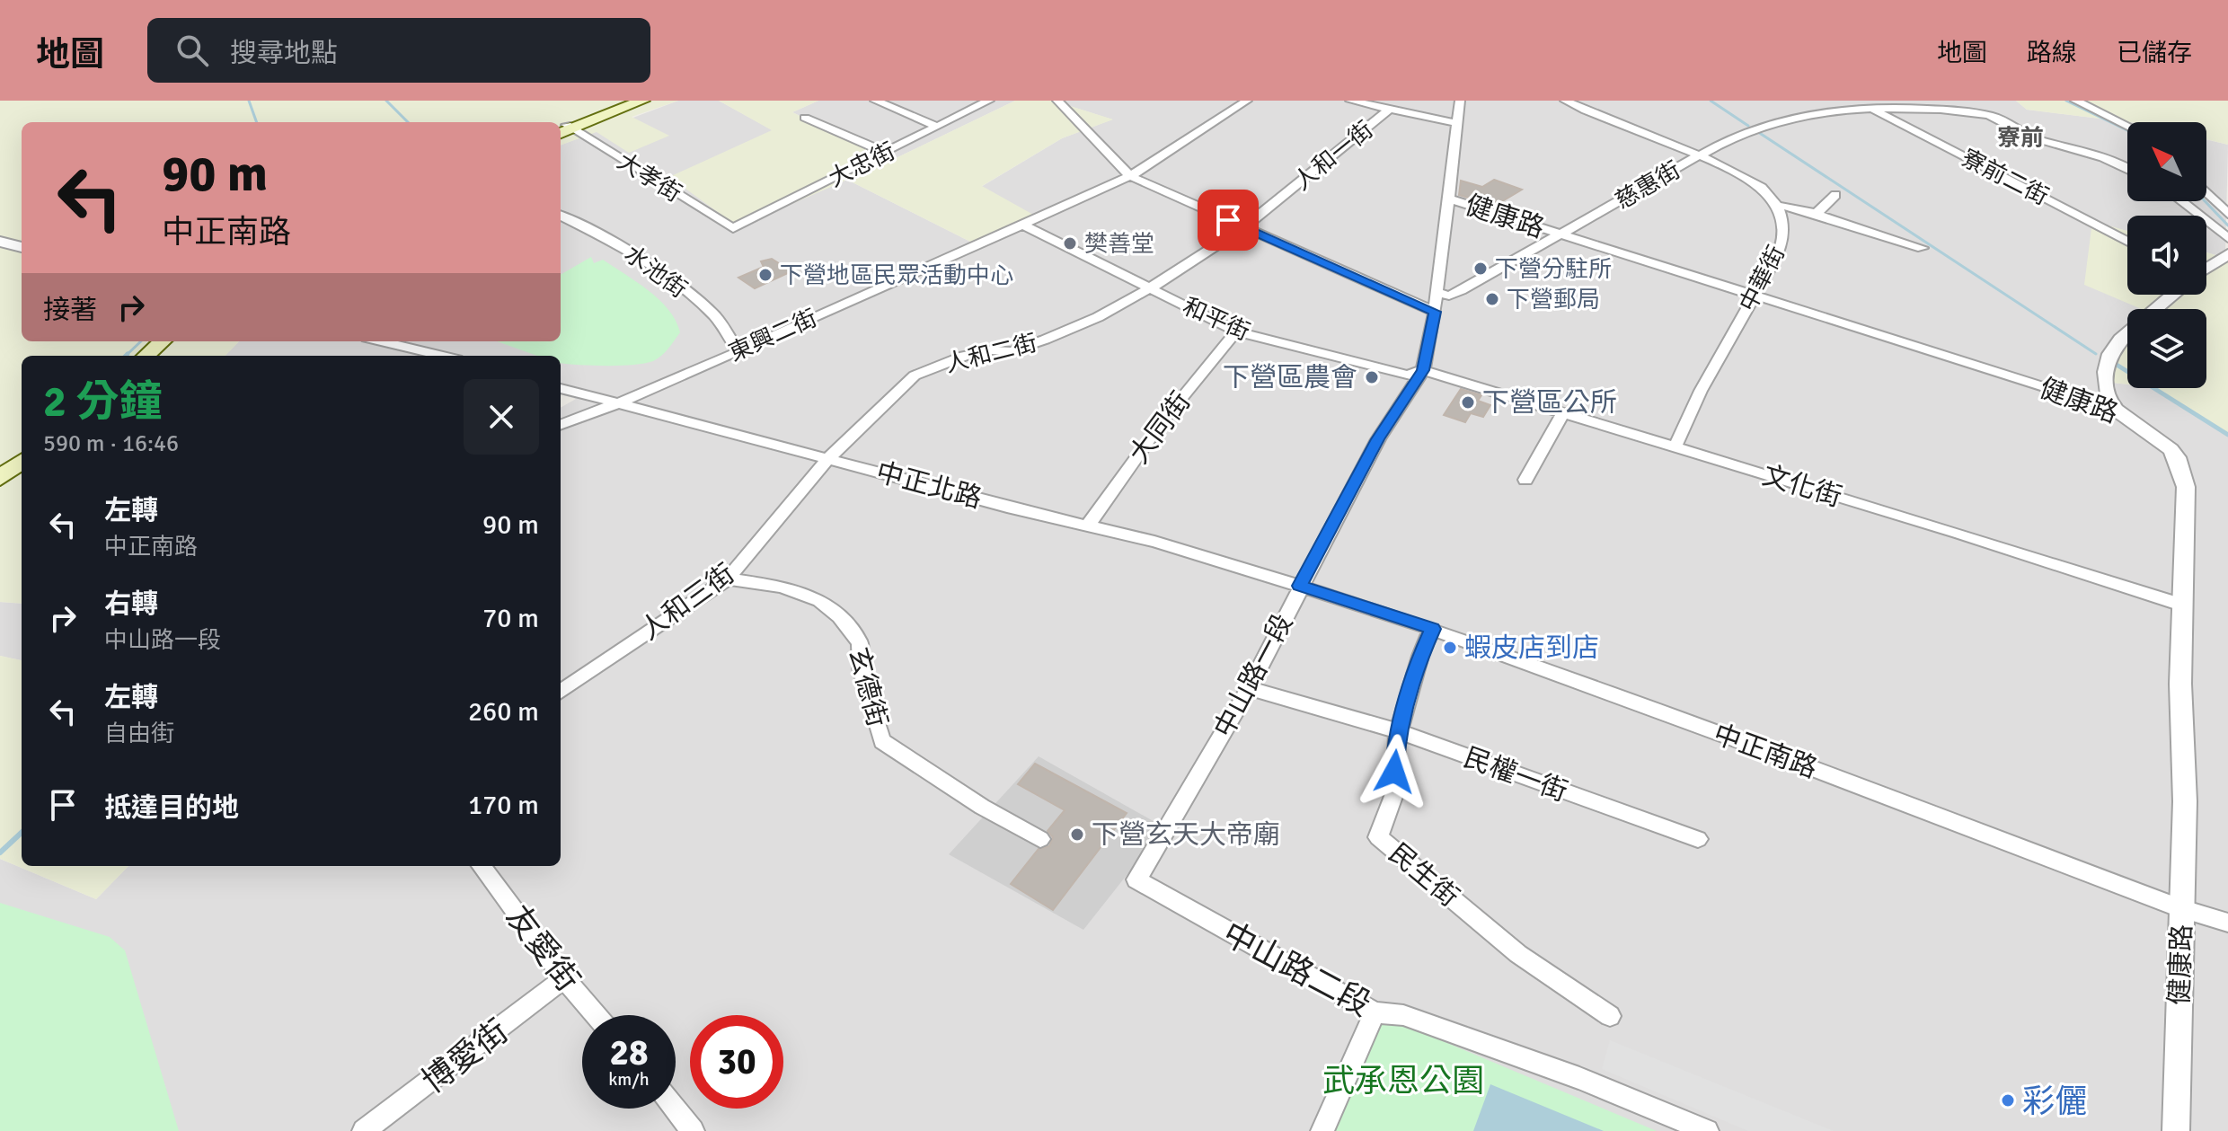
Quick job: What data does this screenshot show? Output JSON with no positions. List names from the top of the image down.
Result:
{
  "streets": {
    "street": [
      "人和一街",
      "大忠街",
      "大孝街",
      "寮前二街",
      "慈惠街",
      "健康路",
      "水池街",
      "中華街",
      "和平街",
      "東興二街",
      "人和二街",
      "大同街",
      "中正北路",
      "文化街",
      "人和三街",
      "中山路一段",
      "玄德街",
      "中正南路",
      "民權一街",
      "民生街",
      "友愛街",
      "中山路二段",
      "博愛街"
    ]
  },
  "crossings": [
    ["人和一街", "人和二街"],
    ["大忠街", "大孝街"],
    ["寮前二街", "慈惠街"],
    ["慈惠街", "健康路"],
    ["慈惠街", "中華街"],
    ["慈惠街", "中山路一段"],
    ["健康路", "中華街"],
    ["健康路", "文化街"],
    ["健康路", "中山路一段"],
    ["健康路", "中正南路"],
    ["水池街", "東興二街"],
    ["中華街", "文化街"],
    ["和平街", "東興二街"],
    ["和平街", "人和二街"],
    ["和平街", "大同街"],
    ["和平街", "文化街"],
    ["和平街", "中山路一段"],
    ["東興二街", "中正北路"],
    ["人和二街", "中正北路"],
    ["人和二街", "人和三街"],
    ["大同街", "中正北路"],
    ["中正北路", "人和三街"],
    ["中正北路", "中山路一段"],
    ["中正北路", "中正南路"],
    ["文化街", "中山路一段"],
    ["人和三街", "玄德街"],
    ["中山路一段", "中正南路"],
    ["中山路一段", "民權一街"],
    ["中山路一段", "中山路二段"],
    ["中正南路", "民生街"],
    ["民權一街", "民生街"],
    ["友愛街", "博愛街"]
  ],
  "districts": ["寮前"],
  "parks": ["武承恩公園"],
  "places": [
    "樊善堂",
    "下營分駐所",
    "下營地區民眾活動中心",
    "下營郵局",
    "下營區農會",
    "下營區公所",
    "蝦皮店到店",
    "下營玄天大帝廟",
    "彩儷"
  ],
  "north": "top left",
  "page": {
    "header": "地圖",
    "search": "搜尋地點",
    "nav": ["地圖", "路線", "已儲存"],
    "turn": ["90 m", "中正南路"],
    "then": "接著",
    "heading": ["2 分鐘", "590 m · 16:46"],
    "list": [
      {
        "name": "左轉",
        "note": "中正南路",
        "value": "90 m"
      },
      {
        "name": "右轉",
        "note": "中山路一段",
        "value": "70 m"
      },
      {
        "name": "左轉",
        "note": "自由街",
        "value": "260 m"
      },
      {
        "name": "抵達目的地",
        "value": "170 m"
      }
    ],
    "speed": "28 km/h",
    "limit": "30"
  }
}
